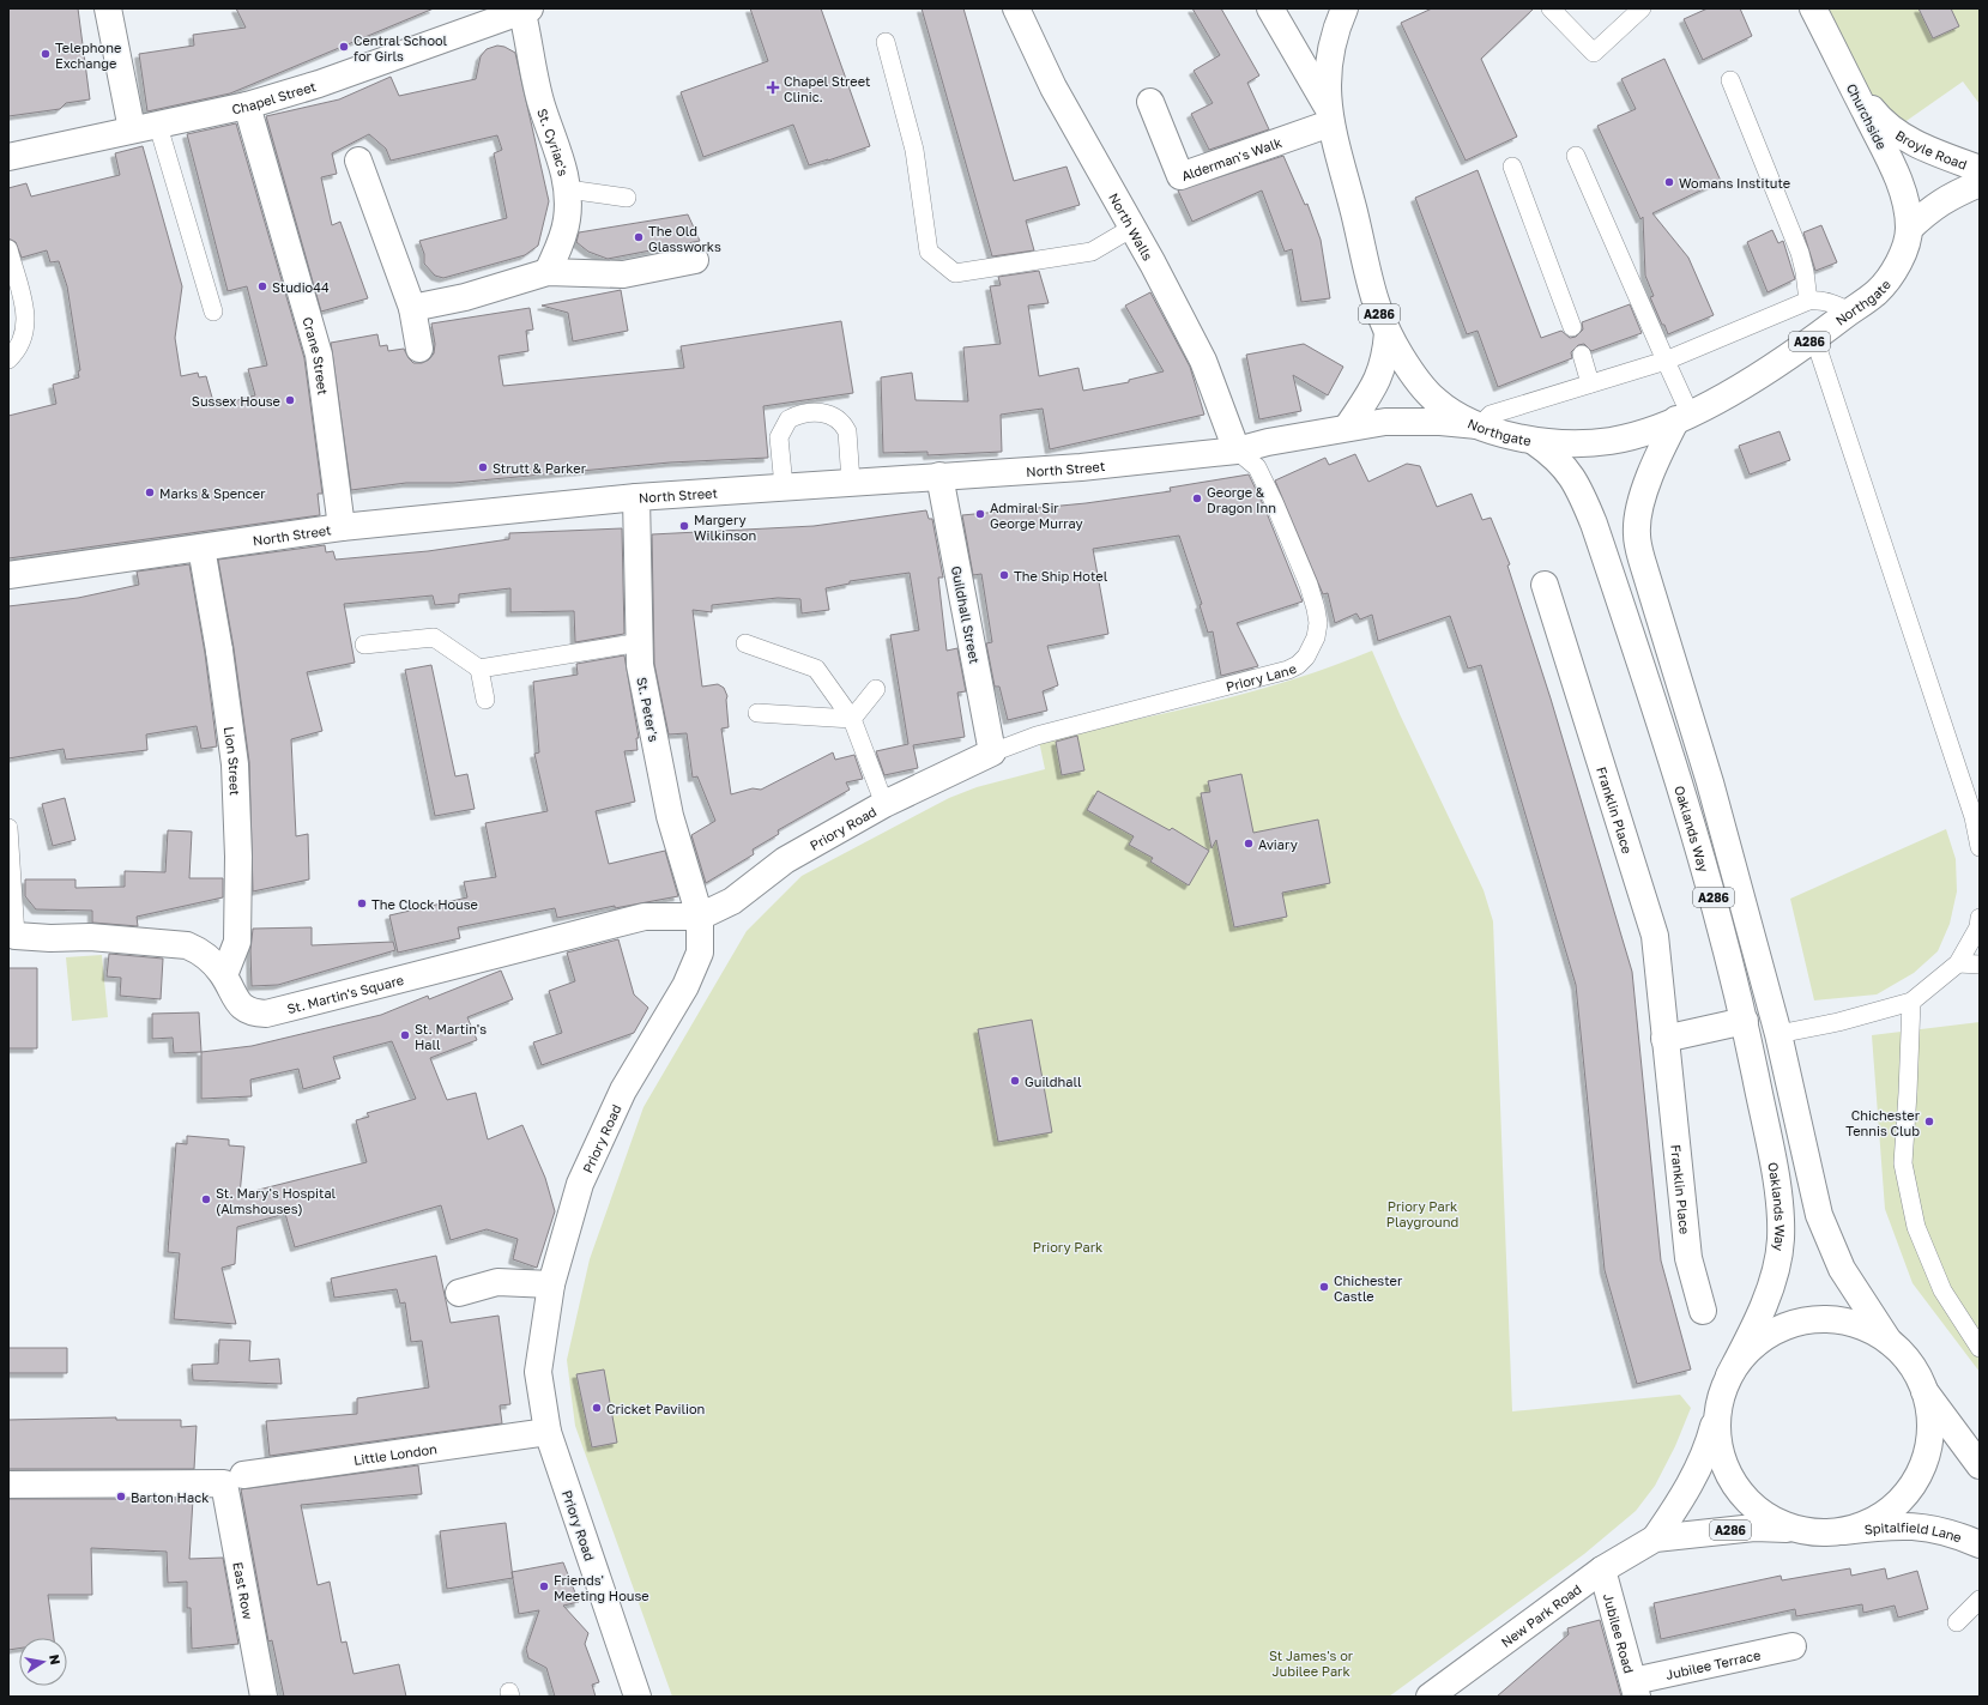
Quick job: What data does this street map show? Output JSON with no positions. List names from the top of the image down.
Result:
{
  "streets": {
    "street": [
      "Chapel Street",
      "Churchside",
      "St. Cyriac's",
      "Broyle Road",
      "Alderman's Walk",
      "North Walls",
      "Northgate",
      "A286",
      "Crane Street",
      "North Street",
      "Guildhall Street",
      "St. Peter's",
      "Lion Street",
      "Franklin Place",
      "Priory Road",
      "Oaklands Way",
      "St. Martin's Square",
      "Little London",
      "Spitalfield Lane",
      "East Row",
      "New Park Road",
      "Jubilee Road",
      "Jubilee Terrace"
    ],
    "lane": ["Priory Lane"]
  },
  "crossings": [
    ["Chapel Street", "St. Cyriac's"],
    ["Chapel Street", "Crane Street"],
    ["Churchside", "Broyle Road"],
    ["Churchside", "Northgate"],
    ["Broyle Road", "Northgate"],
    ["Alderman's Walk", "Northgate"],
    ["Alderman's Walk", "A286"],
    ["North Walls", "North Street"],
    ["North Walls", "Priory Lane"],
    ["Northgate", "A286"],
    ["Northgate", "North Street"],
    ["Northgate", "Oaklands Way"],
    ["Crane Street", "North Street"],
    ["North Street", "Guildhall Street"],
    ["North Street", "Priory Lane"],
    ["North Street", "St. Peter's"],
    ["North Street", "Lion Street"],
    ["Guildhall Street", "Priory Lane"],
    ["Guildhall Street", "Priory Road"],
    ["Priory Lane", "Priory Road"],
    ["St. Peter's", "Priory Road"],
    ["St. Peter's", "St. Martin's Square"],
    ["Lion Street", "St. Martin's Square"],
    ["Priory Road", "St. Martin's Square"],
    ["Priory Road", "Little London"],
    ["Little London", "East Row"],
    ["New Park Road", "Jubilee Road"],
    ["Jubilee Road", "Jubilee Terrace"]
  ],
  "parks": ["Priory Park Playground", "Priory Park", "St James's or Jubilee Park"],
  "places": {
    "other": [
      "Central School for Girls",
      "Telephone Exchange",
      "Womans Institute",
      "The Old Glassworks",
      "Studio44",
      "Sussex House",
      "Strutt & Parker",
      "Marks & Spencer",
      "George & Dragon Inn",
      "Admiral Sir George Murray",
      "Margery Wilkinson",
      "The Ship Hotel",
      "Aviary",
      "The Clock House",
      "St. Martin's Hall",
      "Guildhall",
      "Chichester Tennis Club",
      "St. Mary's Hospital (Almshouses)",
      "Chichester Castle",
      "Cricket Pavilion",
      "Barton Hack",
      "Friends' Meeting House"
    ],
    "health": ["Chapel Street Clinic."]
  },
  "north": "right"
}
